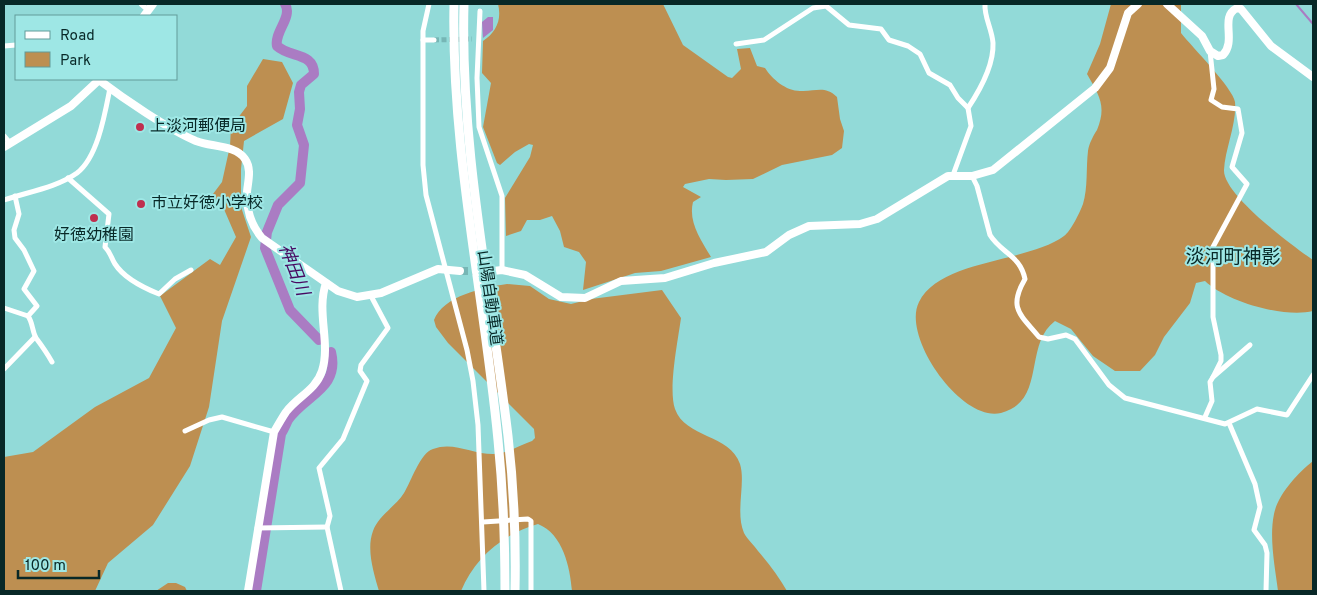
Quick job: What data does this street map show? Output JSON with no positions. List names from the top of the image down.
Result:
{
  "streets": {
    "highway": ["山陽自動車道"]
  },
  "districts": ["淡河町神影"],
  "water": ["神田川"],
  "places": ["上淡河郵便局", "市立好徳小学校", "好徳幼稚園"],
  "legend": ["Road", "Park"],
  "scale_bar": "100 m"
}
